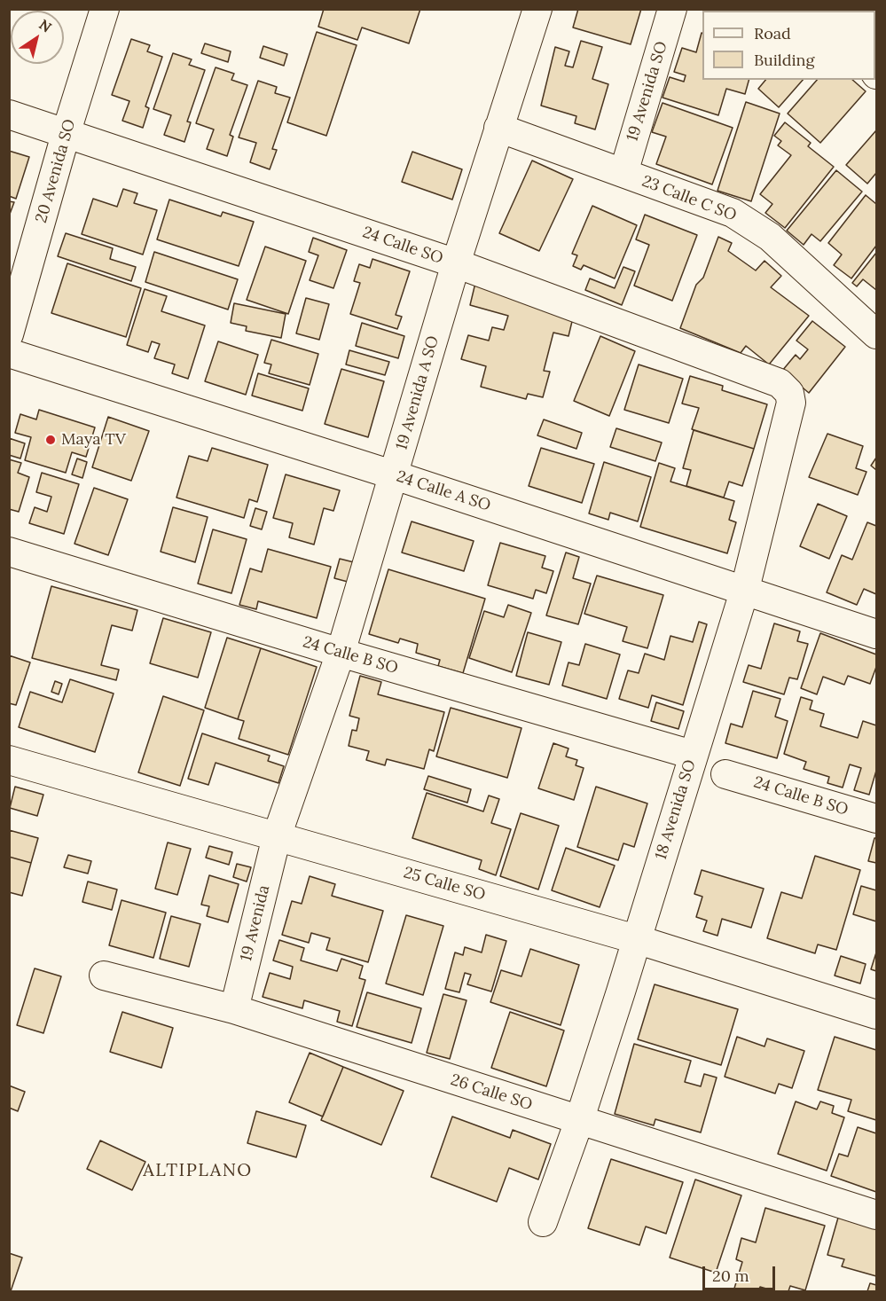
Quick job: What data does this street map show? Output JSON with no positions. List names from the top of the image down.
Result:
{
  "streets": {
    "street": [
      "19 Avenida SO",
      "20 Avenida SO",
      "23 Calle C SO",
      "24 Calle SO",
      "19 Avenida A SO",
      "24 Calle A SO",
      "24 Calle B SO",
      "18 Avenida SO",
      "25 Calle SO",
      "19 Avenida",
      "26 Calle SO"
    ]
  },
  "crossings": [
    ["19 Avenida SO", "23 Calle C SO"],
    ["20 Avenida SO", "24 Calle SO"],
    ["23 Calle C SO", "19 Avenida A SO"],
    ["24 Calle SO", "19 Avenida A SO"],
    ["24 Calle SO", "18 Avenida SO"],
    ["19 Avenida A SO", "24 Calle A SO"],
    ["19 Avenida A SO", "24 Calle B SO"],
    ["19 Avenida A SO", "25 Calle SO"],
    ["19 Avenida A SO", "19 Avenida"],
    ["24 Calle A SO", "18 Avenida SO"],
    ["24 Calle B SO", "18 Avenida SO"],
    ["18 Avenida SO", "25 Calle SO"],
    ["18 Avenida SO", "26 Calle SO"],
    ["25 Calle SO", "19 Avenida"],
    ["19 Avenida", "26 Calle SO"]
  ],
  "districts": ["ALTIPLANO"],
  "places": ["Maya TV"],
  "legend": ["Road", "Building"],
  "scale_bar": "20 m",
  "north": "top right"
}
